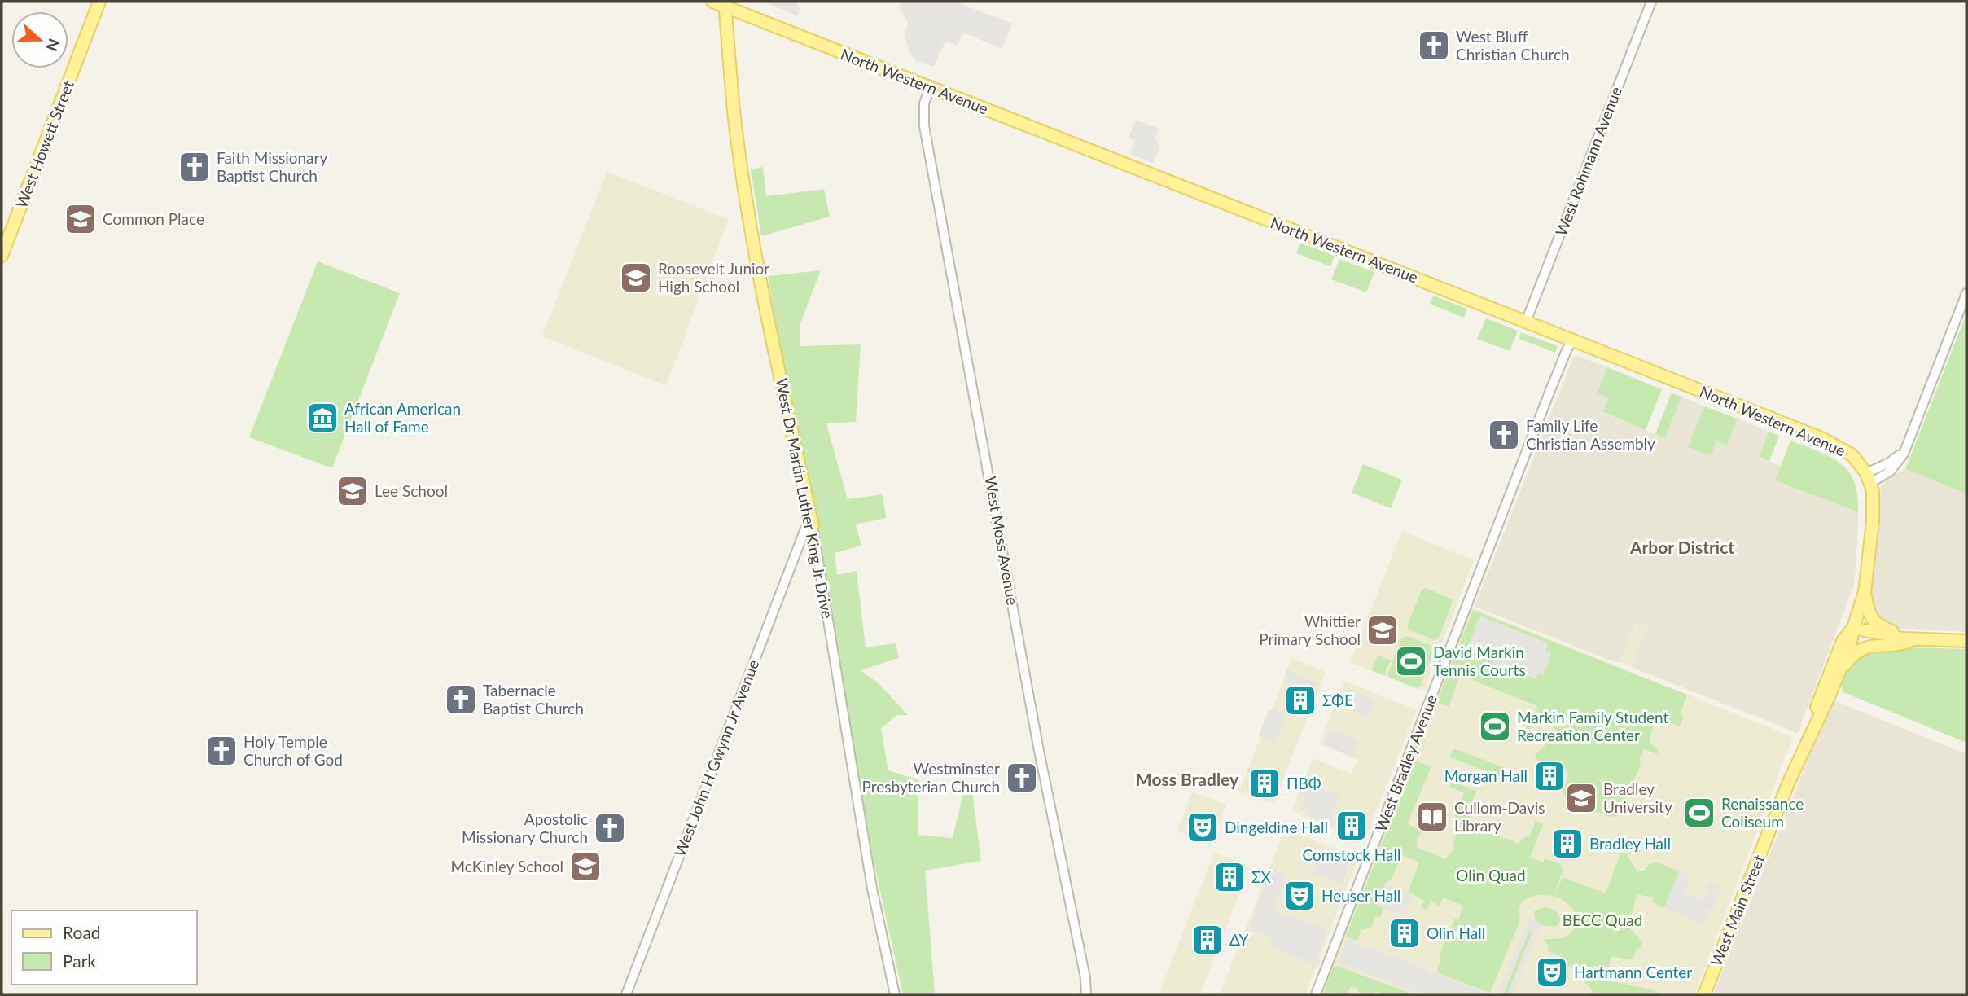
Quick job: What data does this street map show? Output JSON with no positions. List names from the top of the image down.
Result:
{
  "streets": {
    "main road": [
      "North Western Avenue",
      "West Howett Street",
      "West Dr Martin Luther King Jr Drive",
      "West Main Street"
    ],
    "street": [
      "West Rohmann Avenue",
      "West Moss Avenue",
      "West John H Gwynn Jr Avenue",
      "West Bradley Avenue"
    ]
  },
  "crossings": [
    ["North Western Avenue", "West Rohmann Avenue"],
    ["North Western Avenue", "West Dr Martin Luther King Jr Drive"],
    ["North Western Avenue", "West Moss Avenue"],
    ["North Western Avenue", "West Bradley Avenue"],
    ["North Western Avenue", "West Main Street"],
    ["West Dr Martin Luther King Jr Drive", "West John H Gwynn Jr Avenue"]
  ],
  "districts": ["Arbor District", "Moss Bradley"],
  "parks": ["Olin Quad", "BECC Quad"],
  "places": {
    "church": [
      "West Bluff Christian Church",
      "Faith Missionary Baptist Church",
      "Family Life Christian Assembly",
      "Tabernacle Baptist Church",
      "Holy Temple Church of God",
      "Westminster Presbyterian Church",
      "Apostolic Missionary Church"
    ],
    "school or university": [
      "Common Place",
      "Roosevelt Junior High School",
      "Lee School",
      "Whittier Primary School",
      "Bradley University",
      "McKinley School"
    ],
    "museum": ["African American Hall of Fame"],
    "sports": ["David Markin Tennis Courts", "Markin Family Student Recreation Center", "Renaissance Coliseum"],
    "building": [
      "ΣΦΕ",
      "Morgan Hall",
      "ΠΒΦ",
      "Comstock Hall",
      "Bradley Hall",
      "ΣΧ",
      "Olin Hall",
      "ΔΥ"
    ],
    "library": ["Cullom-Davis Library"],
    "theatre": ["Dingeldine Hall", "Heuser Hall", "Hartmann Center"]
  },
  "legend": ["Road", "Park"],
  "north": "right"
}
